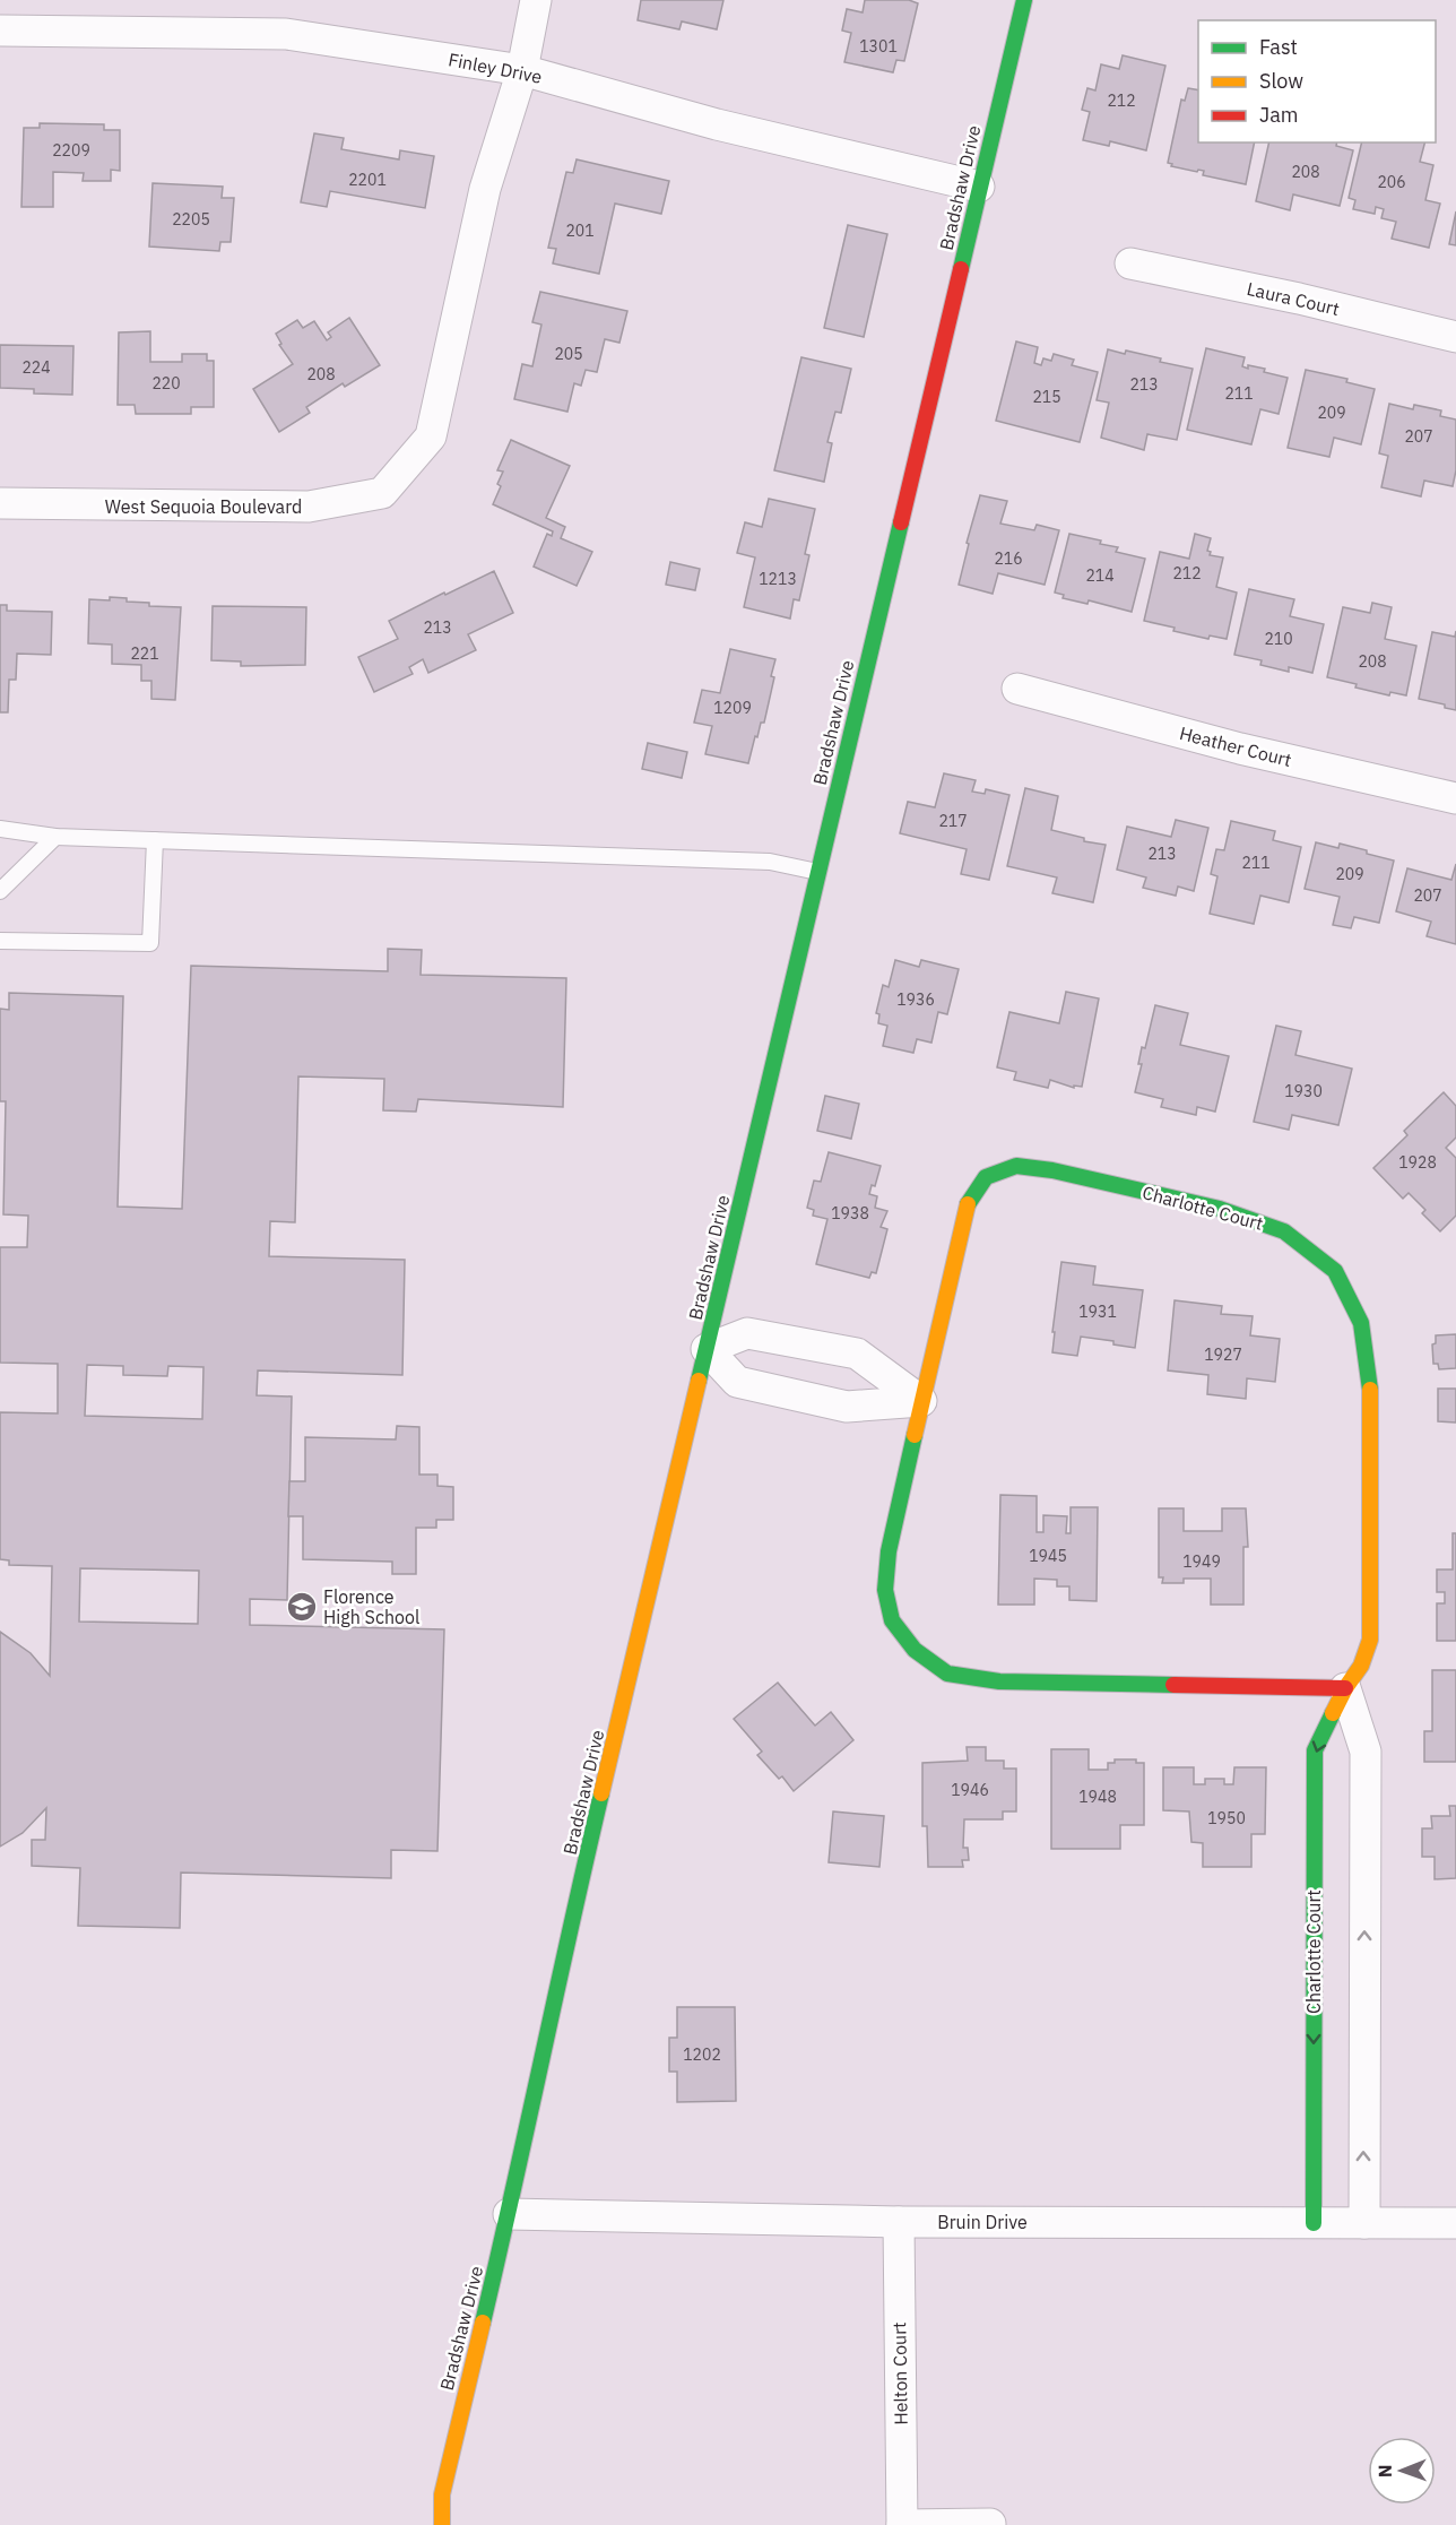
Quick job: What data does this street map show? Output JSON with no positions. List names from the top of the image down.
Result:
{
  "streets": {
    "street": [
      "Finley Drive",
      "Bradshaw Drive",
      "Laura Court",
      "West Sequoia Boulevard",
      "Heather Court",
      "Charlotte Court",
      "Bruin Drive",
      "Helton Court"
    ]
  },
  "crossings": [
    ["Finley Drive", "Bradshaw Drive"],
    ["Finley Drive", "West Sequoia Boulevard"],
    ["Bradshaw Drive", "Bruin Drive"],
    ["Charlotte Court", "Bruin Drive"],
    ["Bruin Drive", "Helton Court"]
  ],
  "places": {
    "school or university": ["Florence High School"]
  },
  "house_numbers": [
    "1301",
    "212",
    "2209",
    "208",
    "2201",
    "206",
    "2205",
    "201",
    "205",
    "224",
    "208",
    "220",
    "213",
    "211",
    "215",
    "209",
    "207",
    "216",
    "212",
    "214",
    "1213",
    "213",
    "210",
    "221",
    "208",
    "1209",
    "217",
    "213",
    "211",
    "209",
    "207",
    "1936",
    "1930",
    "1928",
    "1938",
    "1931",
    "1927",
    "1945",
    "1949",
    "1946",
    "1948",
    "1950",
    "1202"
  ],
  "legend": ["Fast", "Slow", "Jam"],
  "north": "left"
}
